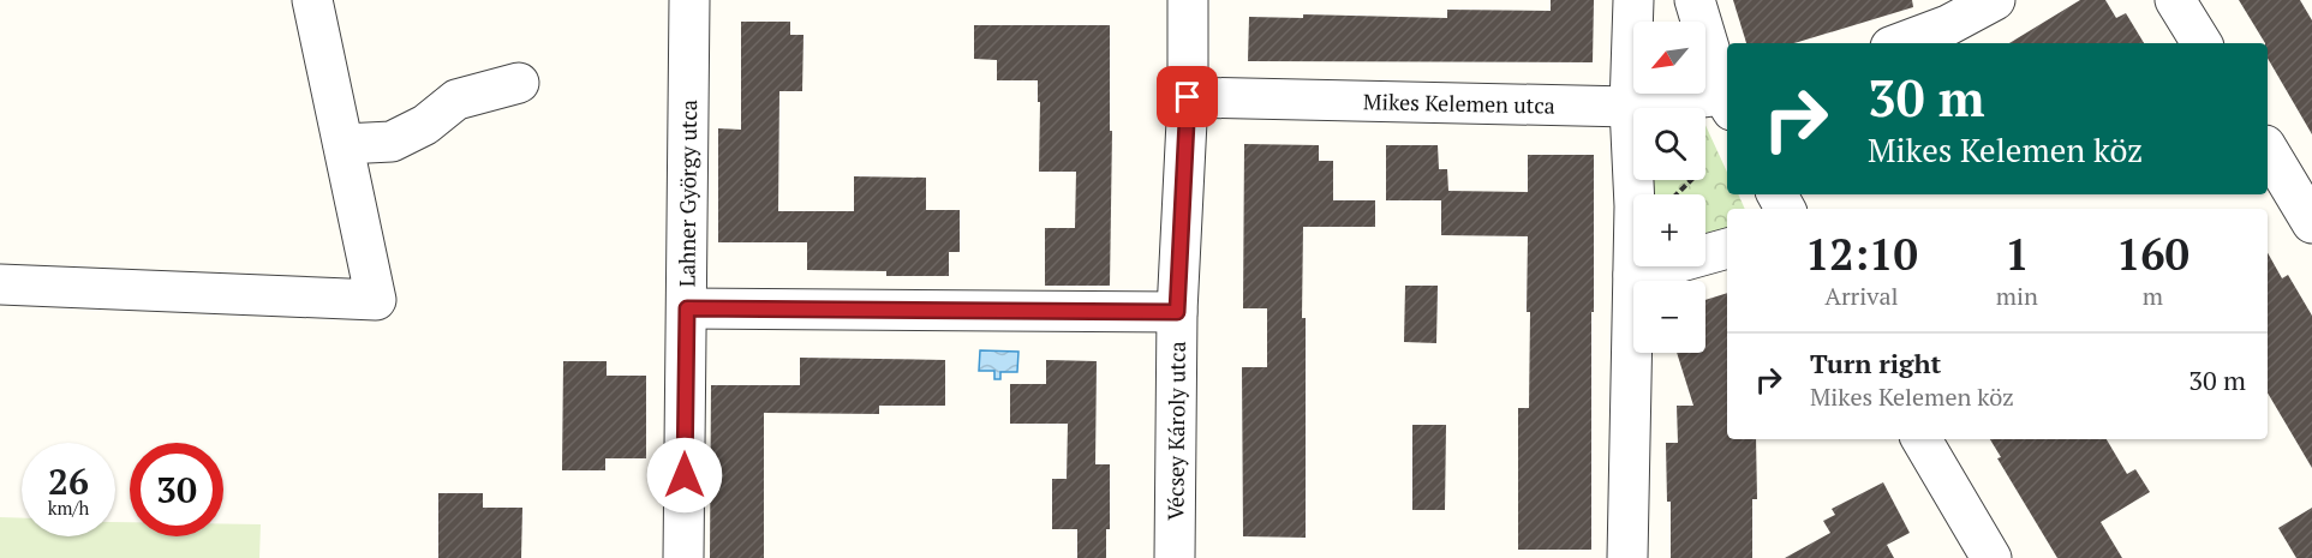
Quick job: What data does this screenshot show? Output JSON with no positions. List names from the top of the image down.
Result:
{
  "streets": {
    "street": ["Mikes Kelemen utca", "Lahner György utca", "Vécsey Károly utca"]
  },
  "crossings": [
    ["Mikes Kelemen utca", "Vécsey Károly utca"]
  ],
  "north": "bottom left",
  "page": {
    "map_buttons": ["+", "−"],
    "turn": ["30 m", "Mikes Kelemen köz"],
    "eta": [
      "12:10",
      "Arrival",
      "1",
      "min",
      "160",
      "m"
    ],
    "list": [
      {
        "name": "Turn right",
        "note": "Mikes Kelemen köz",
        "value": "30 m"
      }
    ],
    "speed": "26 km/h",
    "limit": "30"
  }
}
